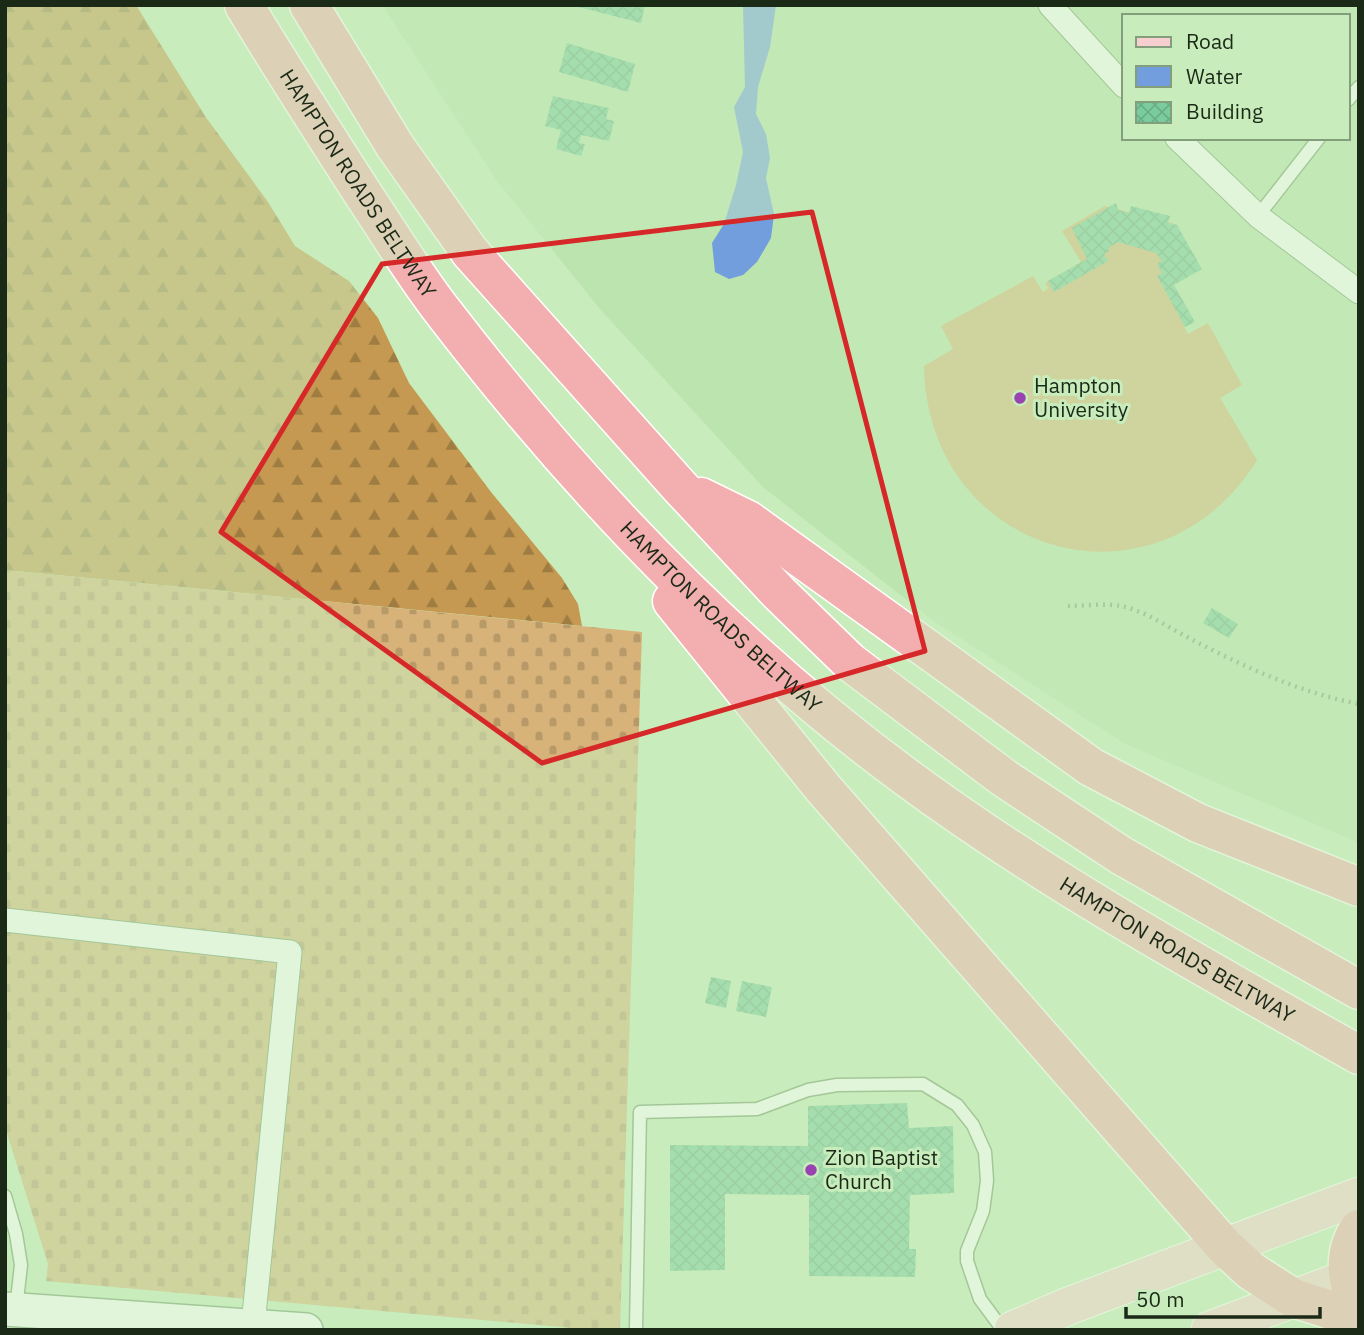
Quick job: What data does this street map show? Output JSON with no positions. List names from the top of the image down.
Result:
{
  "streets": {
    "highway": ["HAMPTON ROADS BELTWAY"]
  },
  "places": ["Hampton University", "Zion Baptist Church"],
  "legend": ["Road", "Water", "Building"],
  "scale_bar": "50 m"
}
